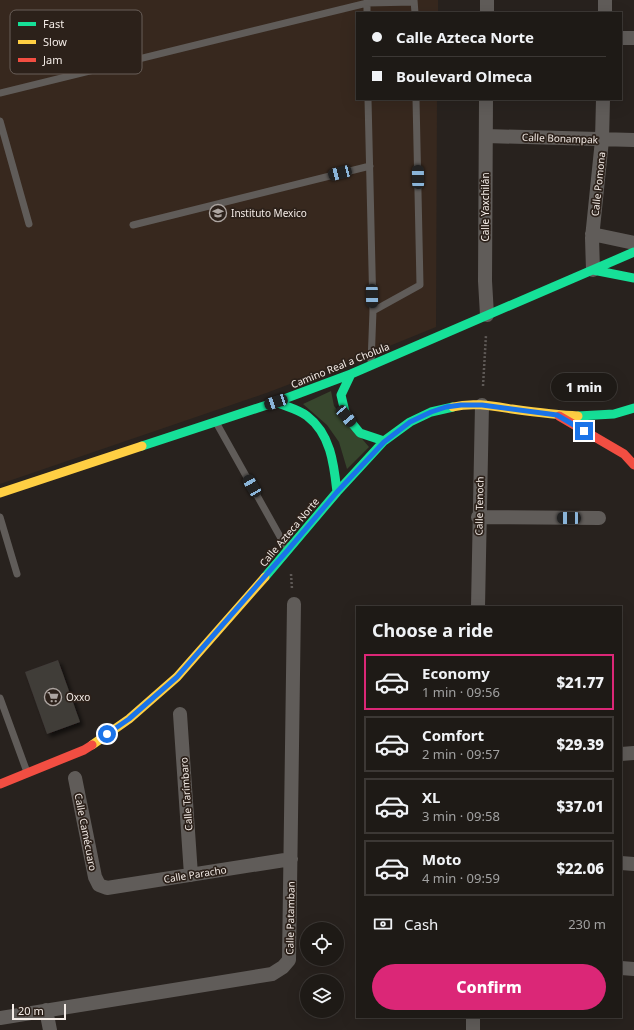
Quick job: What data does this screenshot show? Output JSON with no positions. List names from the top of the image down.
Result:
{
  "streets": {
    "main road": ["Camino Real a Cholula", "Calle Azteca Norte"],
    "street": [
      "Calle Bonampak",
      "Calle Pomona",
      "Calle Yaxchilán",
      "Calle Tenoch",
      "Calle Tarímbaro",
      "Calle Camécuaro",
      "Calle Paracho",
      "Calle Patamban"
    ]
  },
  "crossings": [
    ["Calle Bonampak", "Calle Pomona"],
    ["Calle Bonampak", "Calle Yaxchilán"],
    ["Calle Pomona", "Camino Real a Cholula"],
    ["Calle Yaxchilán", "Camino Real a Cholula"],
    ["Calle Tenoch", "Calle Azteca Norte"],
    ["Calle Tarímbaro", "Calle Paracho"],
    ["Calle Camécuaro", "Calle Paracho"],
    ["Calle Paracho", "Calle Patamban"]
  ],
  "places": {
    "school or university": ["Instituto Mexico"],
    "supermarket": ["Oxxo"]
  },
  "legend": ["Fast", "Slow", "Jam"],
  "scale_bar": "20 m",
  "page": {
    "banner": ["Calle Azteca Norte", "Boulevard Olmeca"],
    "bubble": "1 min",
    "heading": "Choose a ride",
    "list": [
      {
        "name": "Economy",
        "note": "1 min · 09:56",
        "value": "$21.77"
      },
      {
        "name": "Comfort",
        "note": "2 min · 09:57",
        "value": "$29.39"
      },
      {
        "name": "XL",
        "note": "3 min · 09:58",
        "value": "$37.01"
      },
      {
        "name": "Moto",
        "note": "4 min · 09:59",
        "value": "$22.06"
      }
    ],
    "pay": ["Cash", "230 m"],
    "buttons": "Confirm",
    "scale": "20 m"
  }
}
